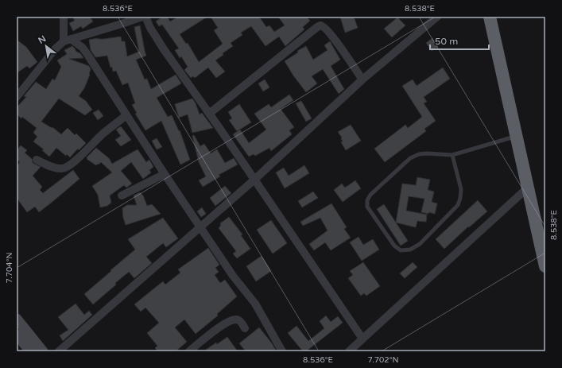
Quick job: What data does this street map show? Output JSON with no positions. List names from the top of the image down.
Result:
{
  "scale_bar": "50 m",
  "north": "top left",
  "coordinates": [
    "8.536°E",
    "8.538°E",
    "7.704°N",
    "7.702°N"
  ]
}
